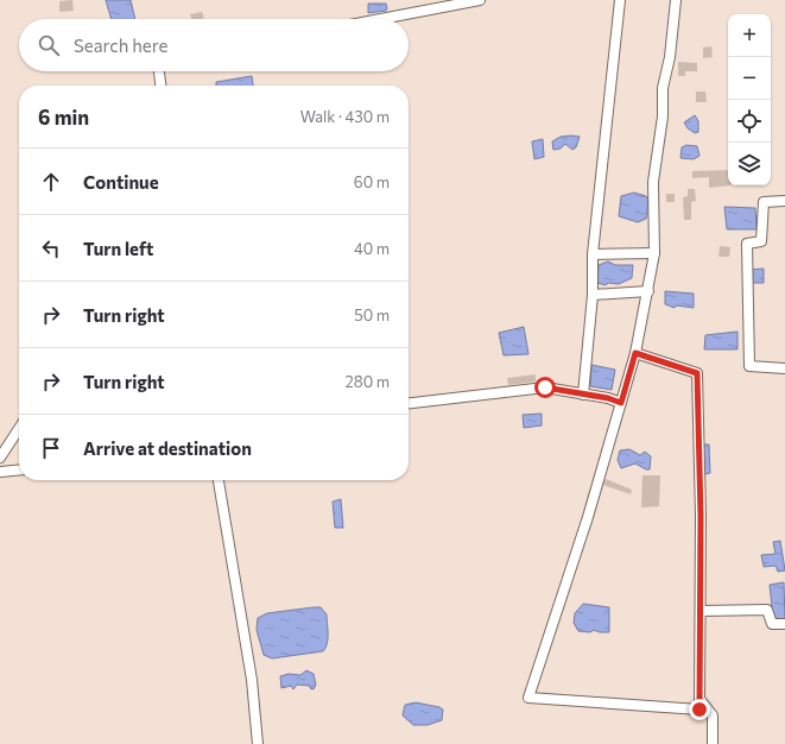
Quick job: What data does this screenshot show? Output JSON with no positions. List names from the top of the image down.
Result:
{
  "page": {
    "map_buttons": ["+", "−"],
    "search": "Search here",
    "heading": ["6 min", "Walk · 430 m"],
    "list": [
      ["Continue", "60 m"],
      ["Turn left", "40 m"],
      ["Turn right", "50 m"],
      ["Turn right", "280 m"],
      "Arrive at destination"
    ]
  }
}
